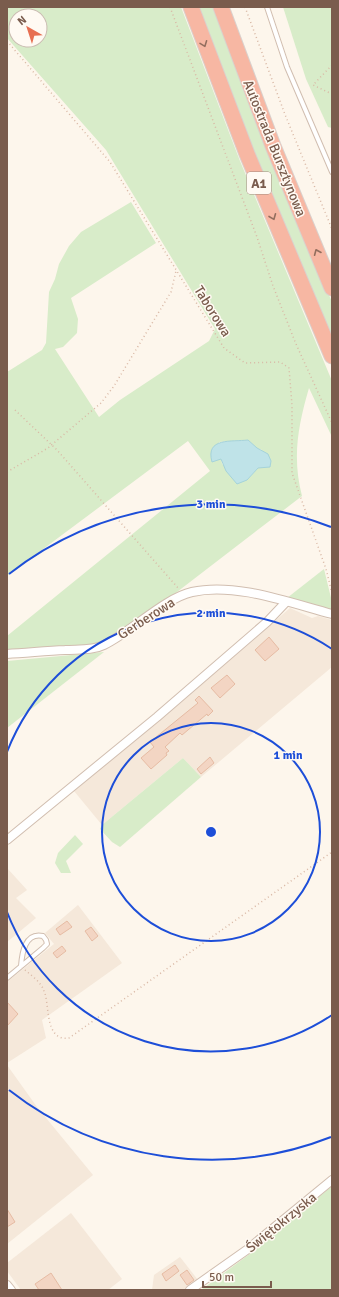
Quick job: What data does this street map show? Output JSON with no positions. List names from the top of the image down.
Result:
{
  "streets": {
    "highway": ["Autostrada Bursztynowa", "A1"],
    "street": ["Gerberowa", "Świętokrzyska"],
    "path": ["Taborowa"]
  },
  "scale_bar": "50 m",
  "north": "top left",
  "rings": ["3 min", "2 min", "1 min"]
}
